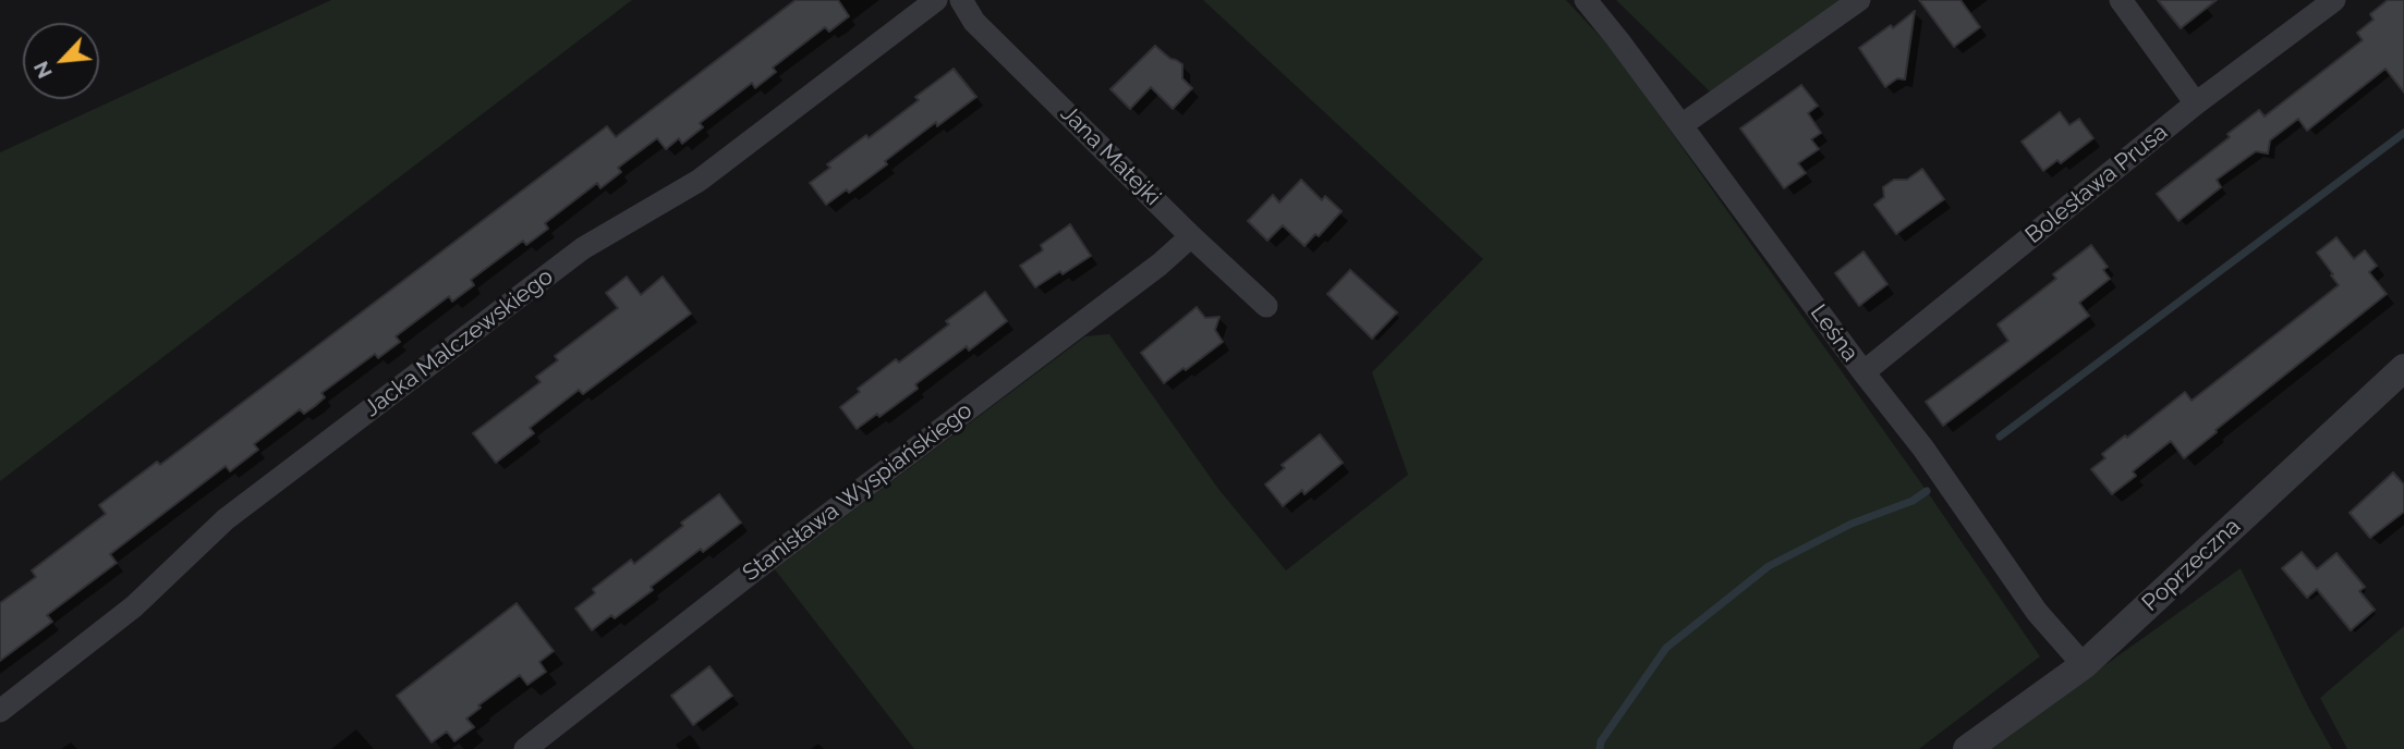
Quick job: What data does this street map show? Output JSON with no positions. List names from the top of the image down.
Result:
{
  "streets": {
    "street": [
      "Jana Matejki",
      "Bolesława Prusa",
      "Leśna",
      "Jacka Malczewskiego",
      "Stanisława Wyspiańskiego",
      "Poprzeczna"
    ]
  },
  "crossings": [
    ["Jana Matejki", "Stanisława Wyspiańskiego"],
    ["Bolesława Prusa", "Leśna"],
    ["Leśna", "Poprzeczna"]
  ],
  "north": "bottom left"
}
